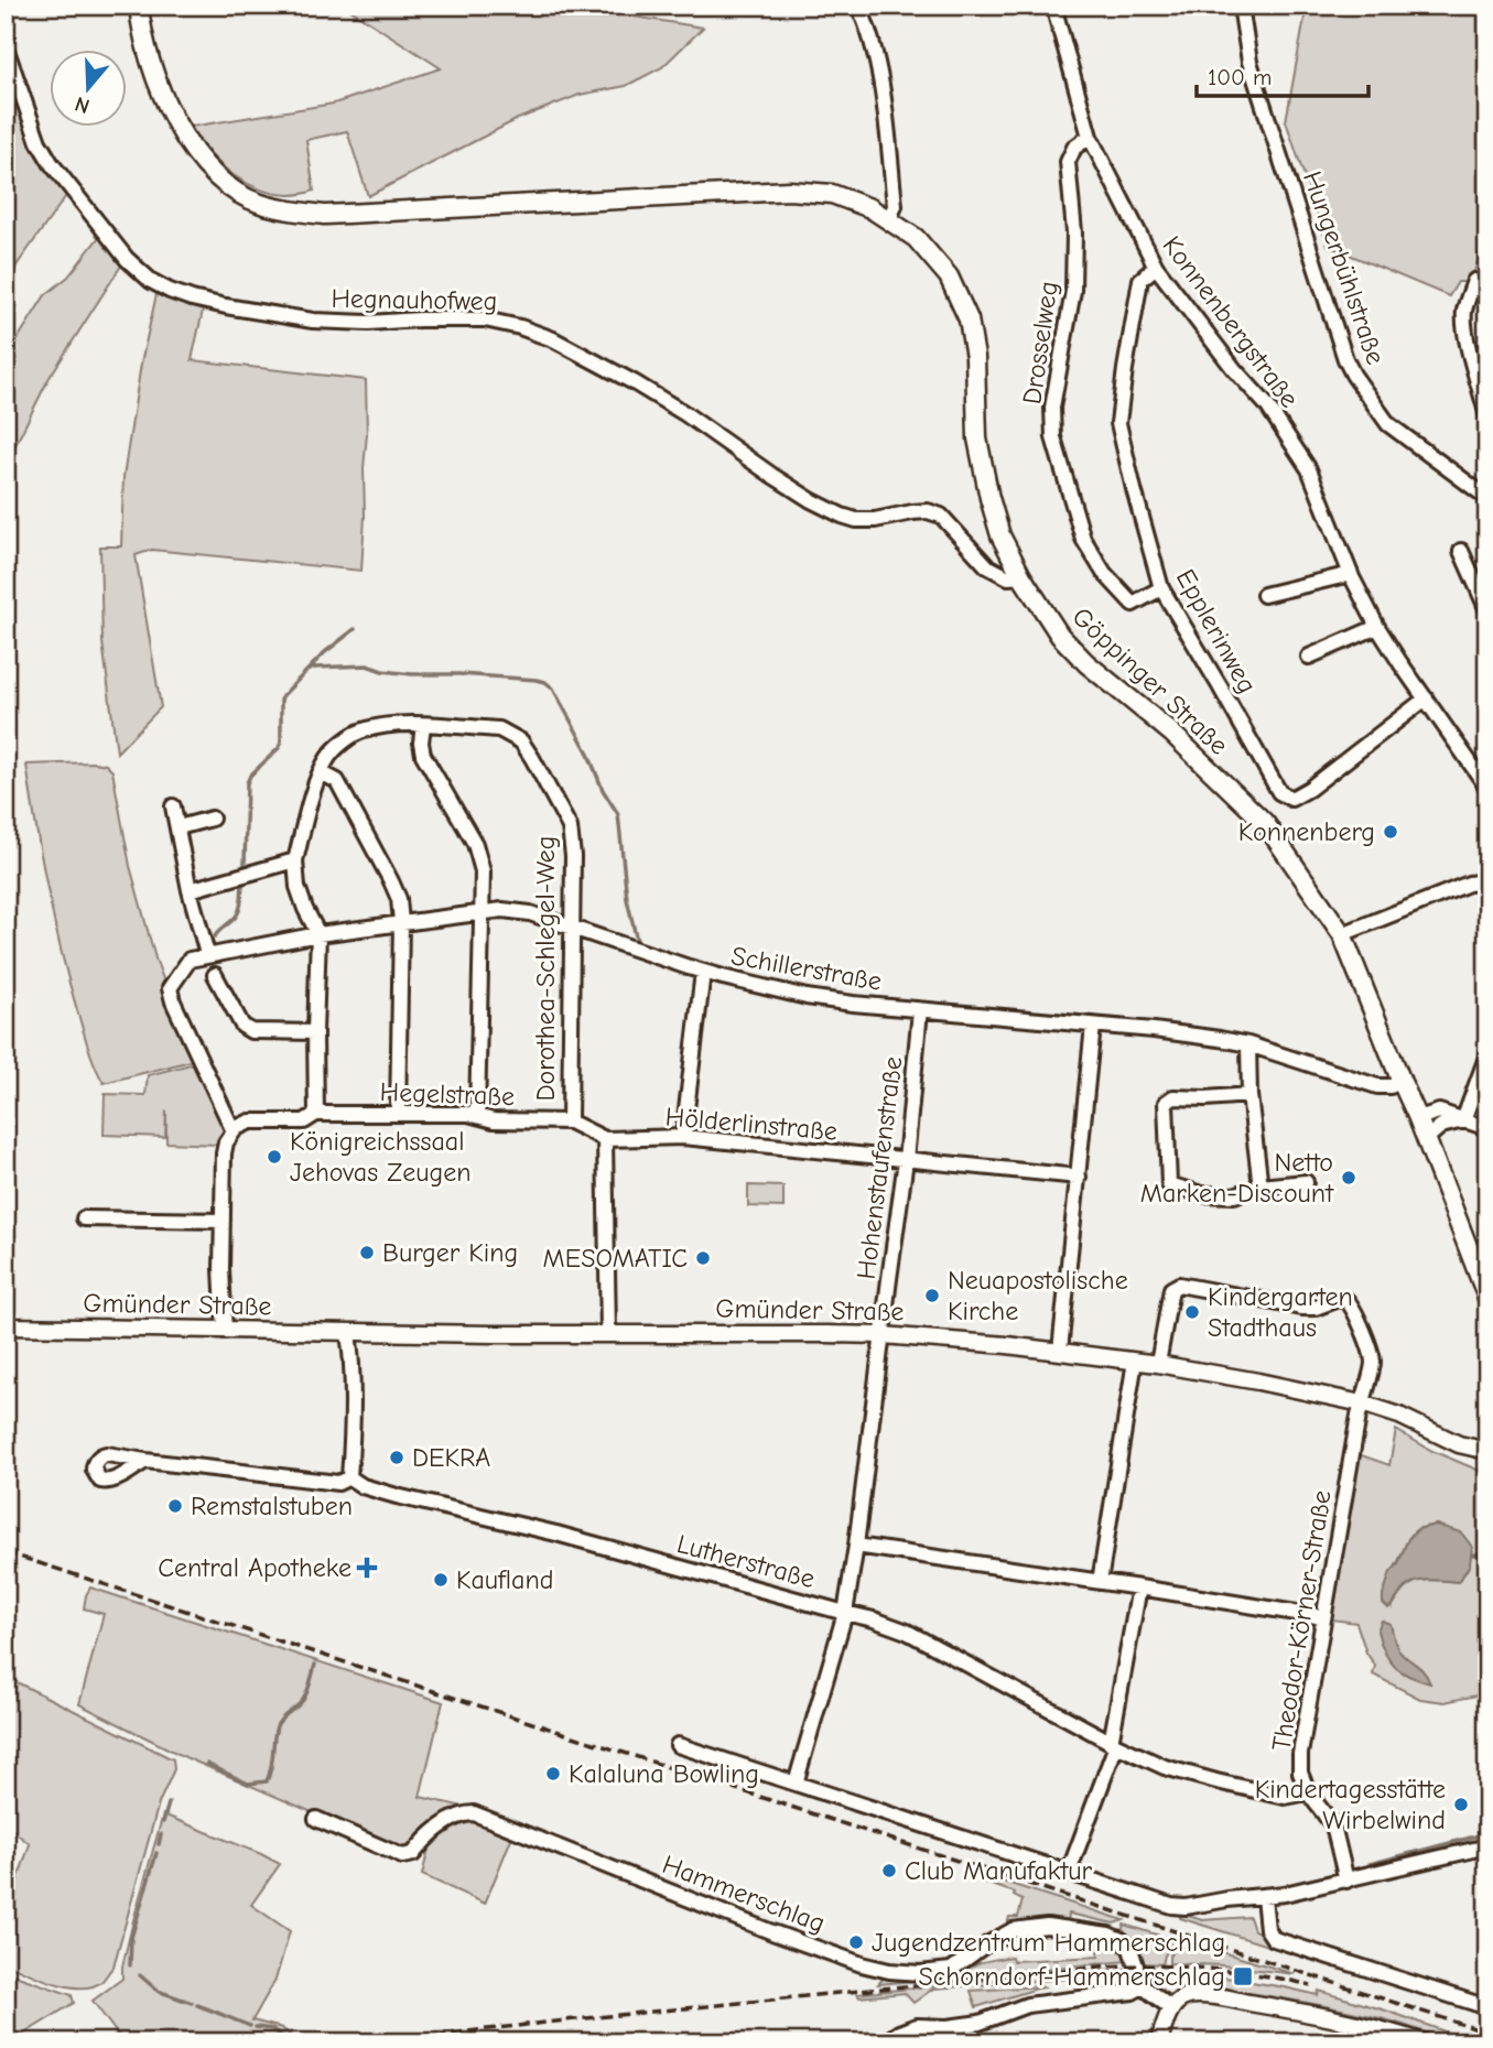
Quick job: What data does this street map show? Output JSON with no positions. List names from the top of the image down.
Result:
{
  "streets": {
    "main road": ["Göppinger Straße"],
    "street": [
      "Hungerbühlstraße",
      "Hegnauhofweg",
      "Konnenbergstraße",
      "Drosselweg",
      "Epplerinweg",
      "Dorothea-Schlegel-Weg",
      "Schillerstraße",
      "Hegelstraße",
      "Hölderlinstraße",
      "Hohenstaufenstraße",
      "Gmünder Straße",
      "Lutherstraße",
      "Theodor-Körner-Straße",
      "Hammerschlag"
    ]
  },
  "crossings": [
    ["Hegnauhofweg", "Göppinger Straße"],
    ["Konnenbergstraße", "Drosselweg"],
    ["Konnenbergstraße", "Epplerinweg"],
    ["Drosselweg", "Epplerinweg"],
    ["Göppinger Straße", "Schillerstraße"],
    ["Dorothea-Schlegel-Weg", "Schillerstraße"],
    ["Dorothea-Schlegel-Weg", "Hegelstraße"],
    ["Schillerstraße", "Hohenstaufenstraße"],
    ["Hegelstraße", "Hölderlinstraße"],
    ["Hölderlinstraße", "Hohenstaufenstraße"],
    ["Hohenstaufenstraße", "Gmünder Straße"],
    ["Hohenstaufenstraße", "Lutherstraße"],
    ["Gmünder Straße", "Theodor-Körner-Straße"],
    ["Lutherstraße", "Theodor-Körner-Straße"]
  ],
  "places": {
    "other": [
      "Konnenberg",
      "Königreichssaal Jehovas Zeugen",
      "Netto Marken-Discount",
      "Burger King",
      "MESOMATIC",
      "Neuapostolische Kirche",
      "Kindergarten Stadthaus",
      "DEKRA",
      "Remstalstuben",
      "Kaufland",
      "Kalaluna Bowling",
      "Kindertagesstätte Wirbelwind",
      "Club Manufaktur",
      "Jugendzentrum Hammerschlag"
    ],
    "health": ["Central Apotheke"],
    "transit": ["Schorndorf-Hammerschlag"]
  },
  "scale_bar": "100 m",
  "north": "bottom"
}
